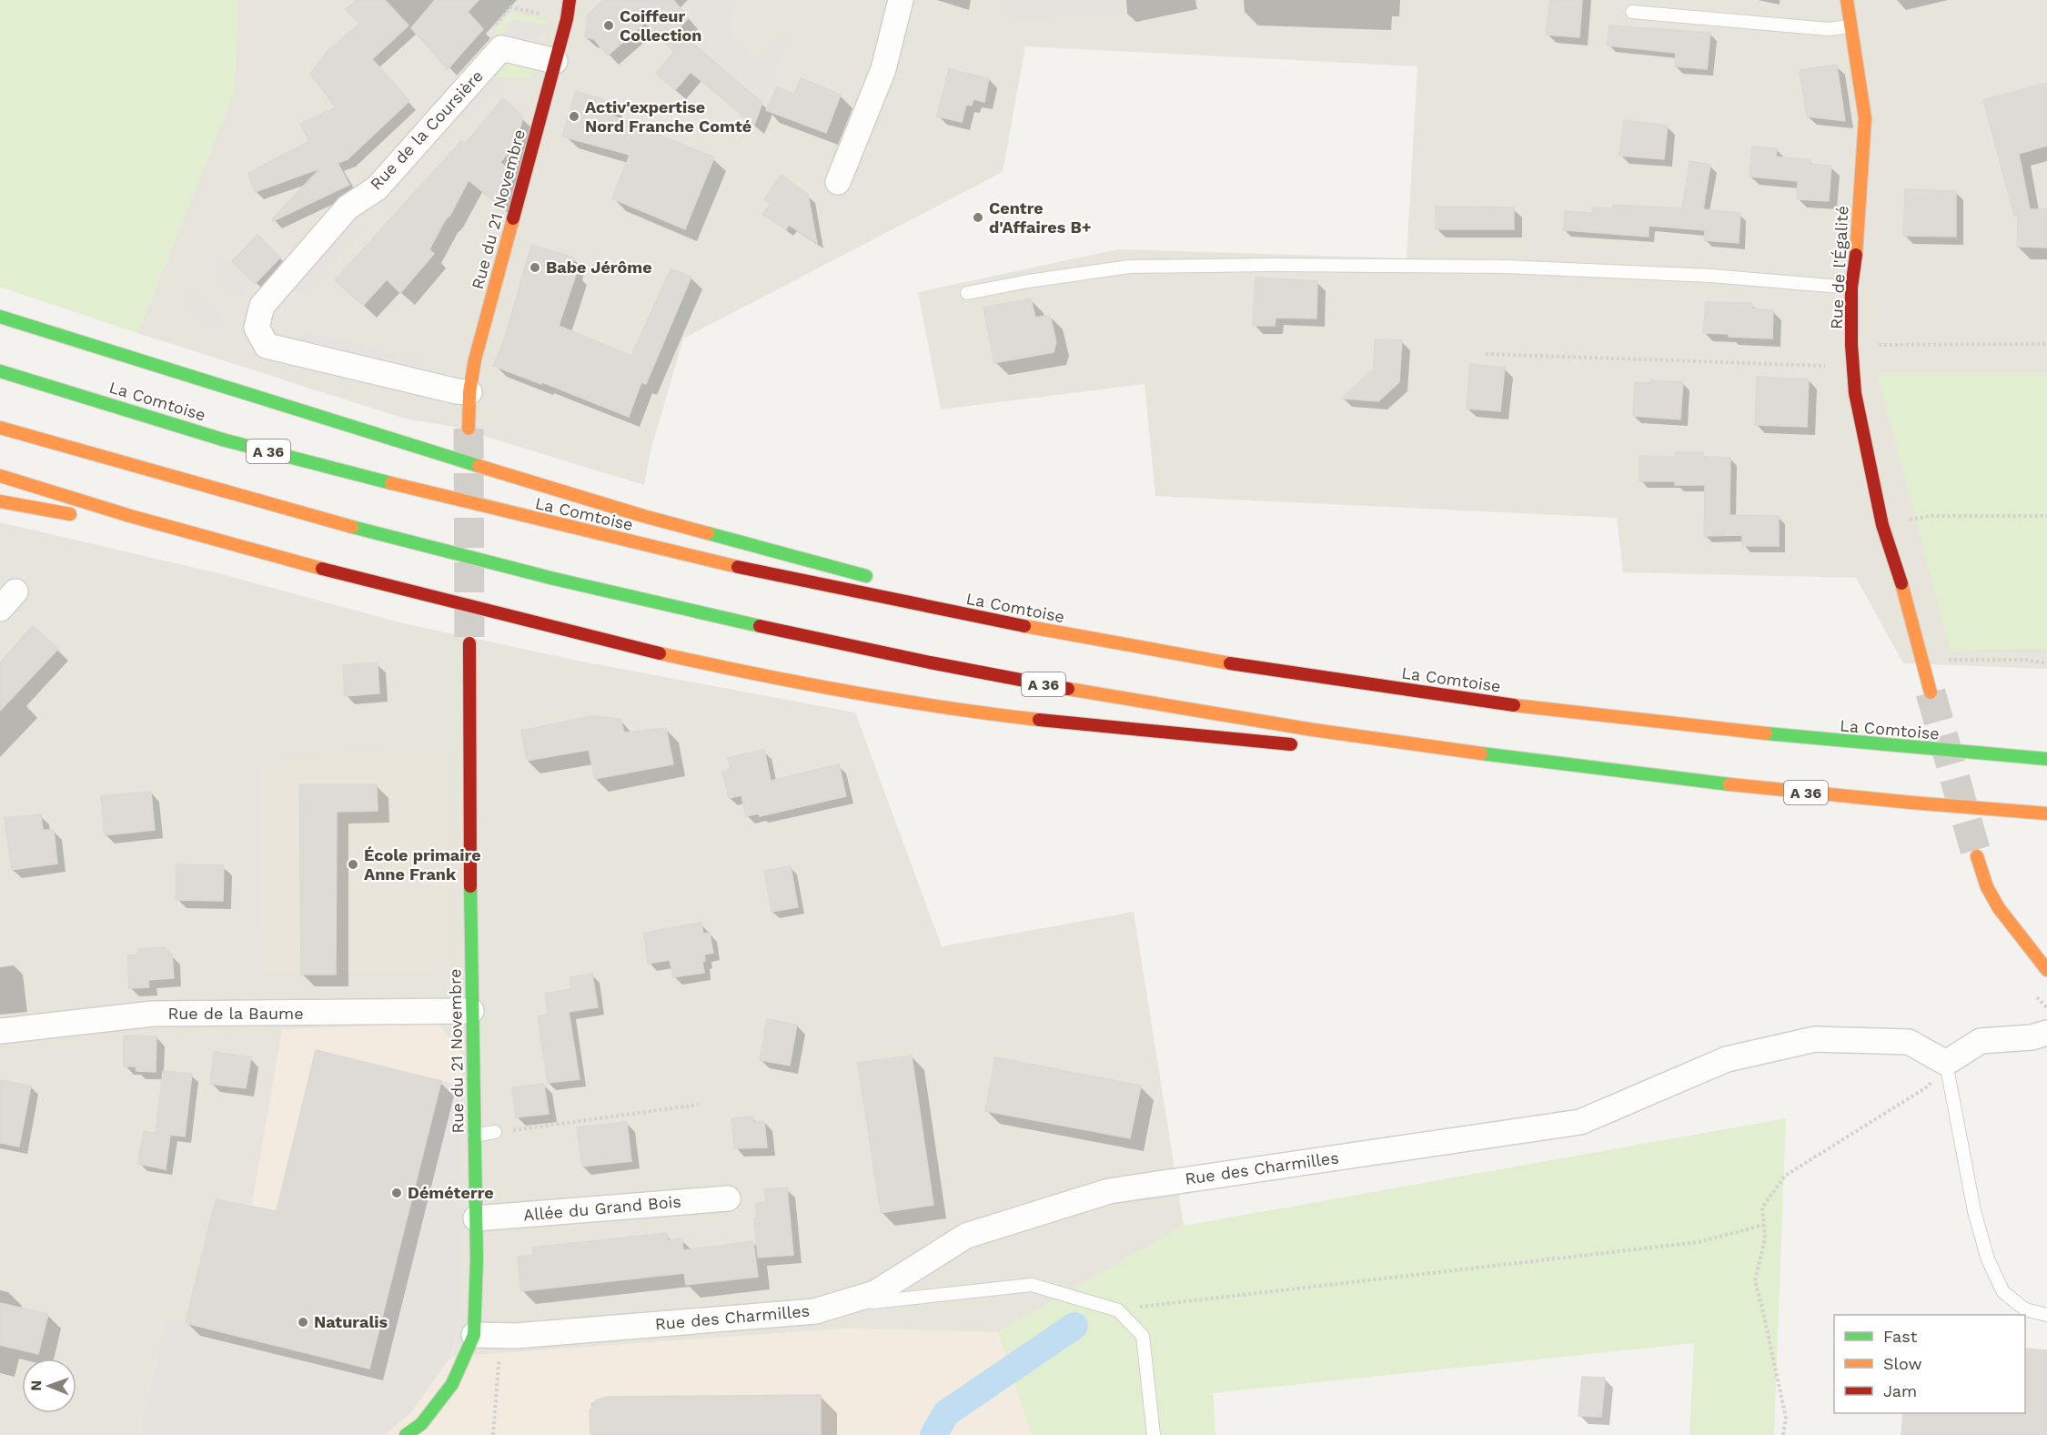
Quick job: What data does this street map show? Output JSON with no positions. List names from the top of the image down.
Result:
{
  "streets": {
    "main road": [
      "Rue du 21 Novembre",
      "Rue de l'Égalité",
      "La Comtoise",
      "A 36"
    ],
    "street": [
      "Rue de la Coursière",
      "Rue de la Baume",
      "Rue des Charmilles",
      "Allée du Grand Bois"
    ]
  },
  "crossings": [
    ["Rue de la Coursière", "Rue du 21 Novembre"],
    ["Rue du 21 Novembre", "Rue de la Baume"],
    ["Rue du 21 Novembre", "Rue des Charmilles"],
    ["Rue du 21 Novembre", "Allée du Grand Bois"]
  ],
  "places": [
    "Coiffeur Collection",
    "Activ'expertise Nord Franche Comté",
    "Centre d'Affaires B+",
    "Babe Jérôme",
    "École primaire Anne Frank",
    "Déméterre",
    "Naturalis"
  ],
  "legend": ["Fast", "Slow", "Jam"],
  "north": "left"
}
